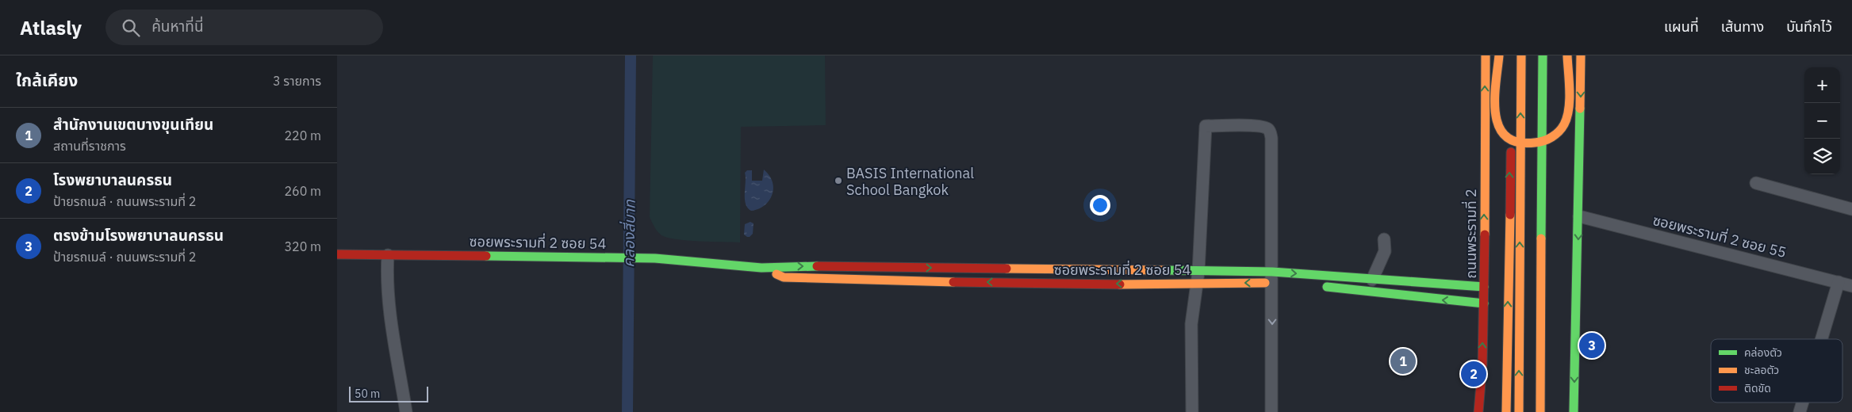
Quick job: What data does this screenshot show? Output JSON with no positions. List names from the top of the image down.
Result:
{
  "streets": {
    "main road": ["ถนนพระรามที่ 2", "ซอยพระรามที่ 2 ซอย 54"],
    "street": ["ซอยพระรามที่ 2 ซอย 55"]
  },
  "crossings": [
    ["ถนนพระรามที่ 2", "ซอยพระรามที่ 2 ซอย 54"]
  ],
  "water": ["คลองสี่บาท"],
  "places": ["BASIS International School Bangkok"],
  "legend": ["คล่องตัว", "ชะลอตัว", "ติดขัด"],
  "scale_bar": "50 m",
  "page": {
    "header": "Atlasly",
    "search": "ค้นหาที่นี่",
    "nav": ["แผนที่", "เส้นทาง", "บันทึกไว้"],
    "heading": ["ใกล้เคียง", "3 รายการ"],
    "map_buttons": ["+", "−"],
    "list": [
      {
        "mark": "1",
        "name": "สำนักงานเขตบางขุนเทียน",
        "note": "สถานที่ราชการ",
        "value": "220 m"
      },
      {
        "mark": "2",
        "name": "โรงพยาบาลนครธน",
        "note": "ป้ายรถเมล์ · ถนนพระรามที่ 2",
        "value": "260 m"
      },
      {
        "mark": "3",
        "name": "ตรงข้ามโรงพยาบาลนครธน",
        "note": "ป้ายรถเมล์ · ถนนพระรามที่ 2",
        "value": "320 m"
      }
    ],
    "pins": ["3", "1", "2"],
    "scale": "50 m"
  }
}
